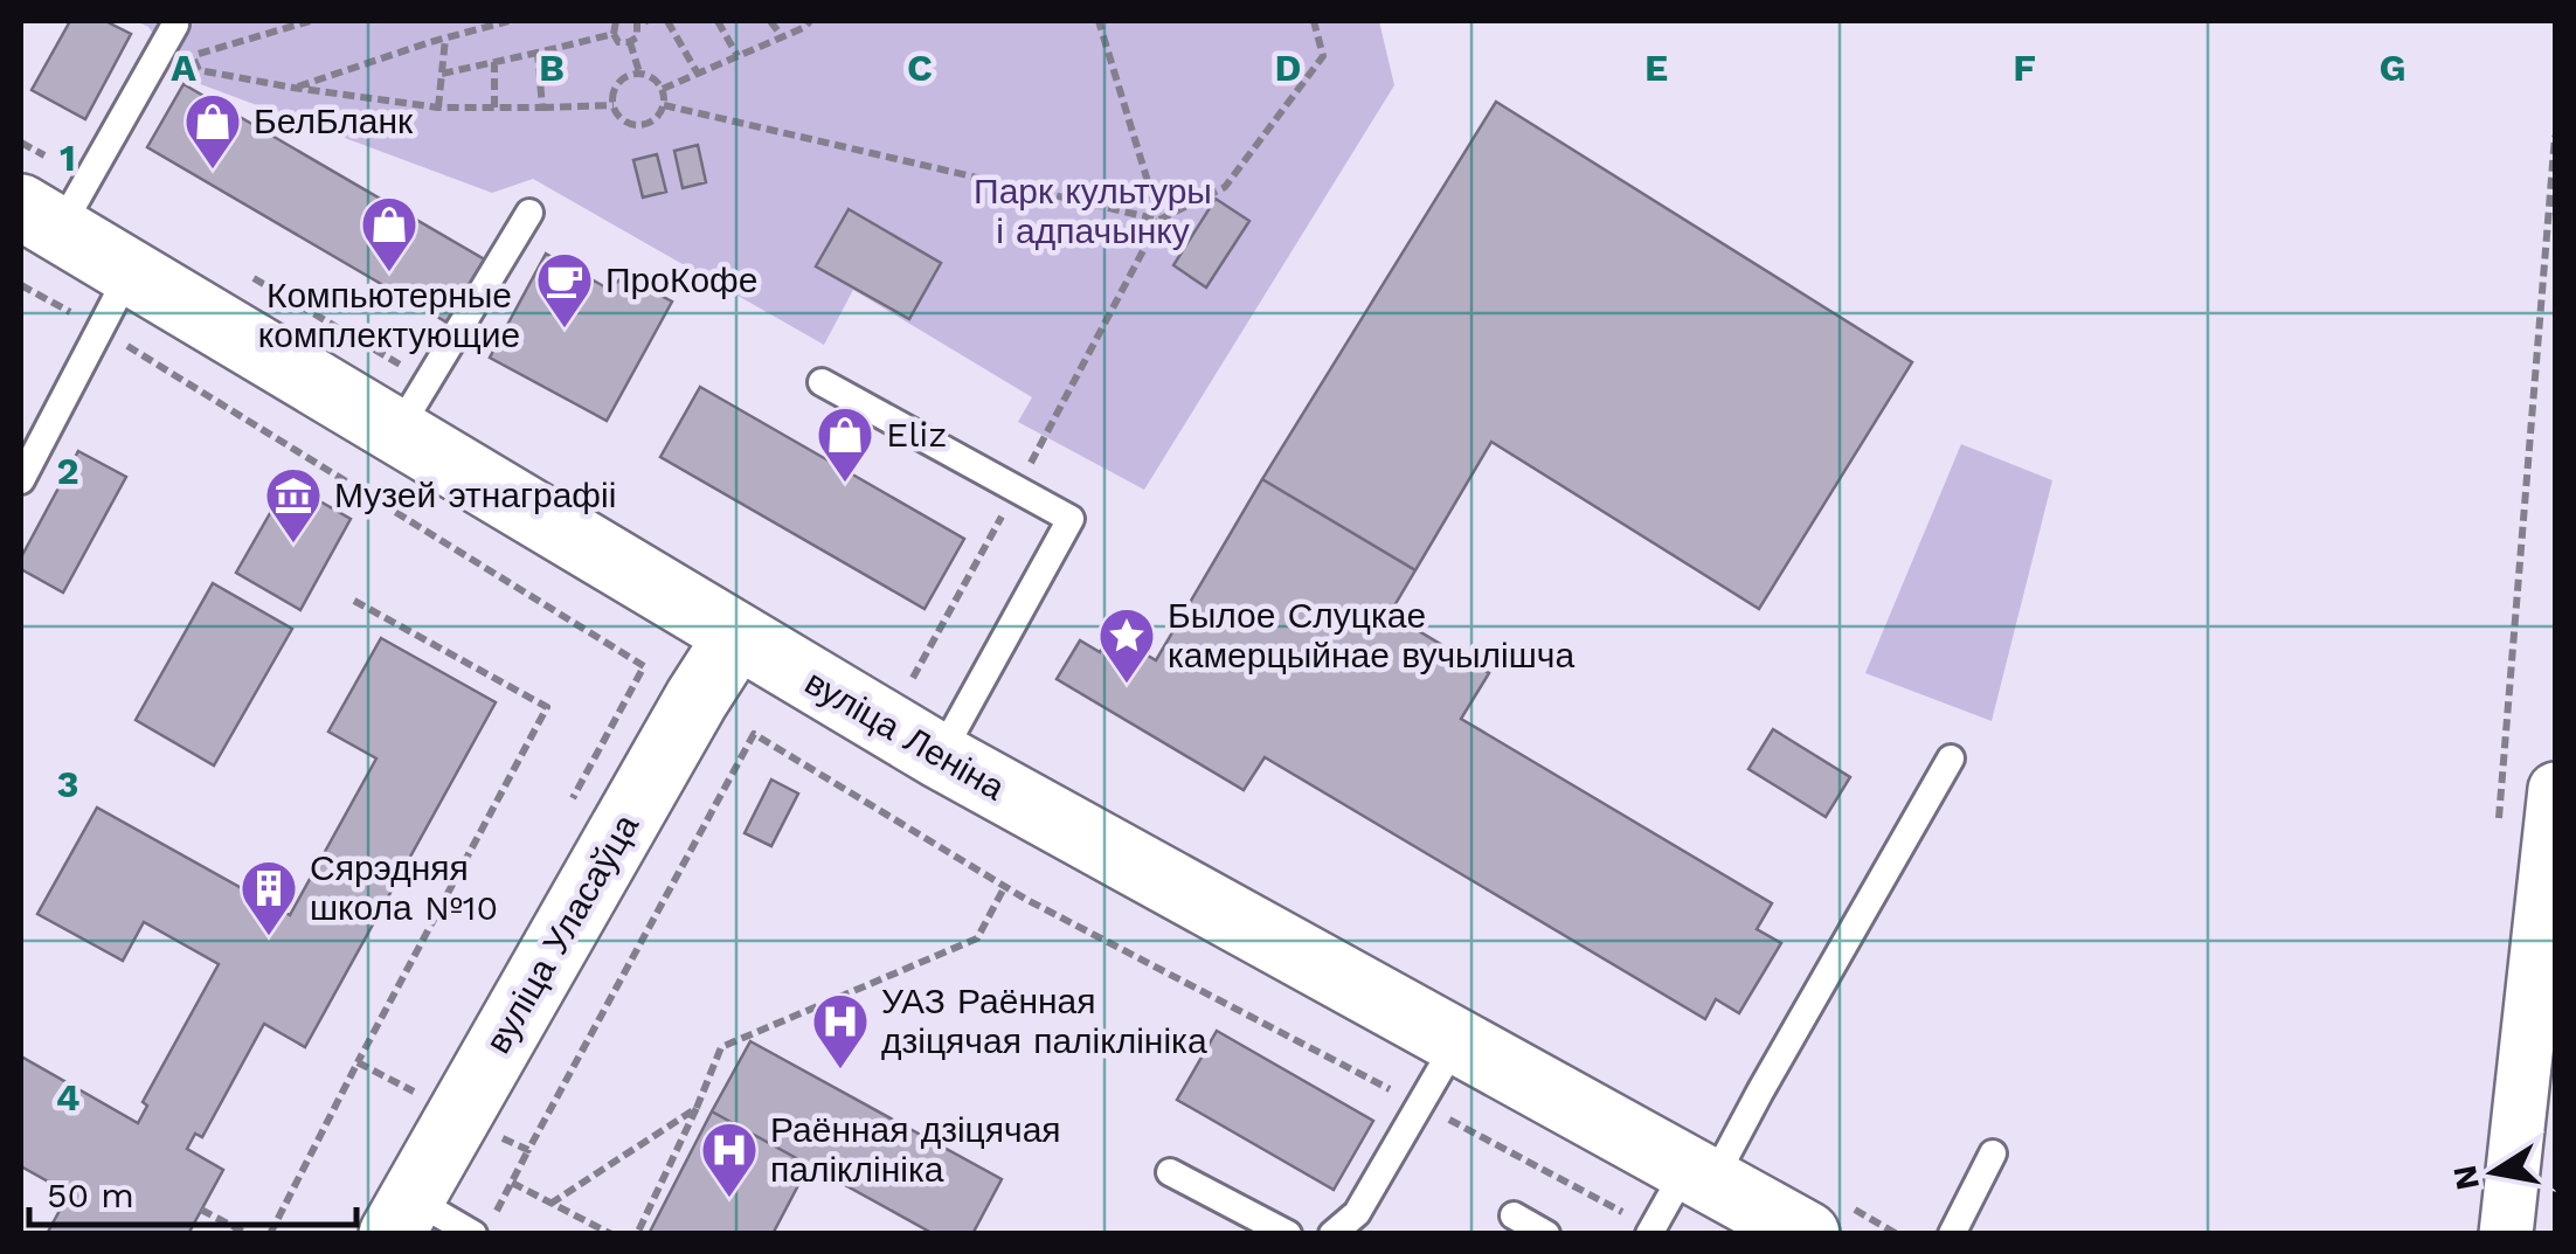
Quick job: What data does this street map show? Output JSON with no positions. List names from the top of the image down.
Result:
{
  "streets": {
    "main road": ["вуліца Леніна", "вуліца Уласаўца"]
  },
  "crossings": [
    ["вуліца Леніна", "вуліца Уласаўца"]
  ],
  "parks": ["Парк культуры і адпачынку"],
  "places": {
    "shop": ["БелБланк", "Компьютерные комплектующие", "Eliz"],
    "cafe": ["ПроКофе"],
    "museum": ["Музей этнаграфіі"],
    "place": ["Былое Слуцкае камерцыйнае вучылішча"],
    "building": ["Сярэдняя школа №10"],
    "hospital": ["УАЗ Раённая дзіцячая паліклініка", "Раённая дзіцячая паліклініка"]
  },
  "scale_bar": "50 m",
  "north": "left",
  "grid": {
    "columns": [
      "A",
      "B",
      "C",
      "D",
      "E",
      "F",
      "G"
    ],
    "rows": [
      "1",
      "2",
      "3",
      "4"
    ]
  }
}
